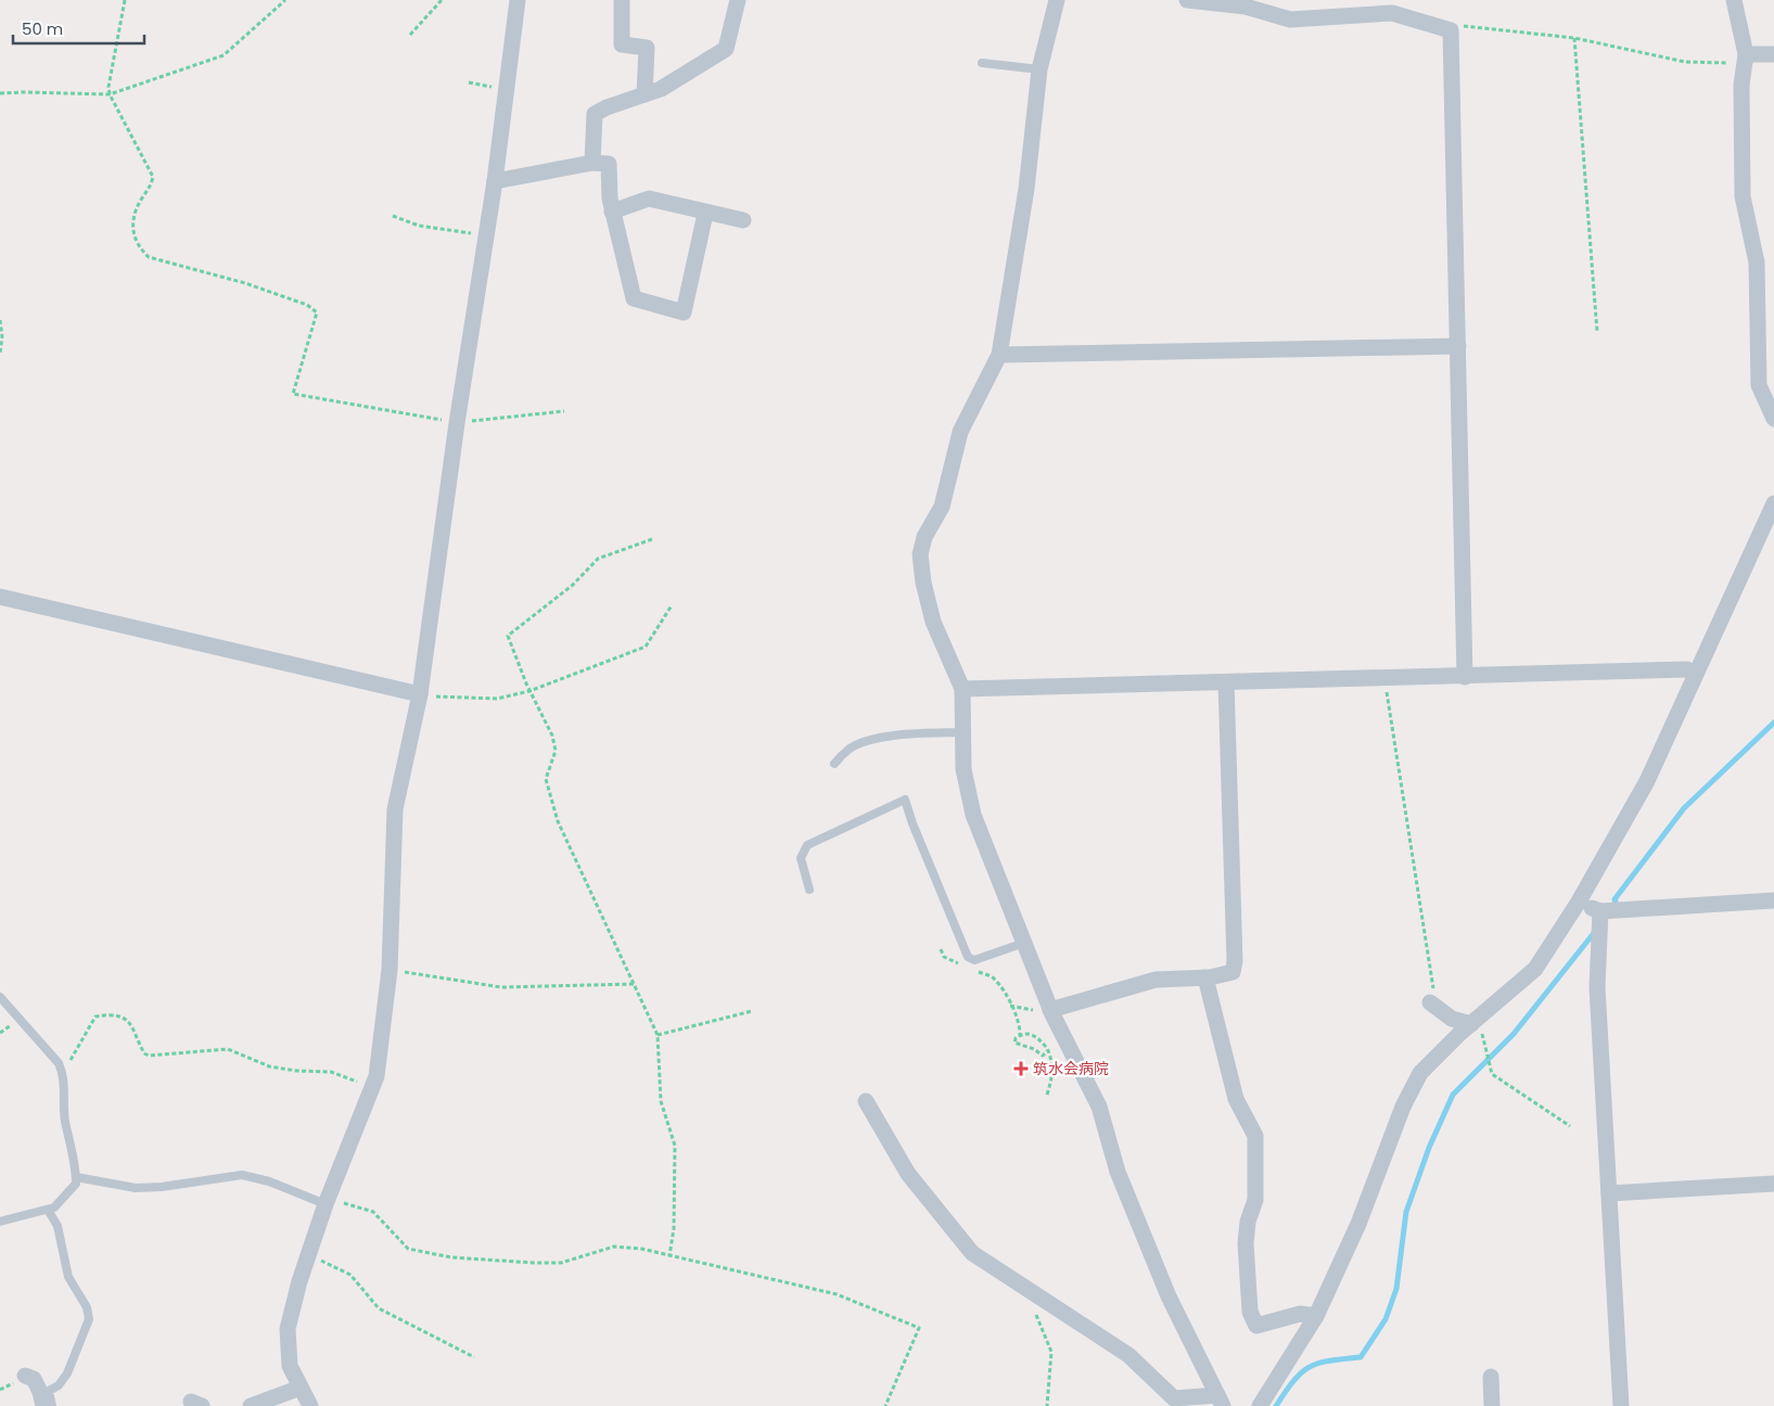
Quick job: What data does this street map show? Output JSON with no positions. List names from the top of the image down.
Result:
{
  "places": {
    "health": ["筑水会病院"]
  },
  "scale_bar": "50 m"
}
